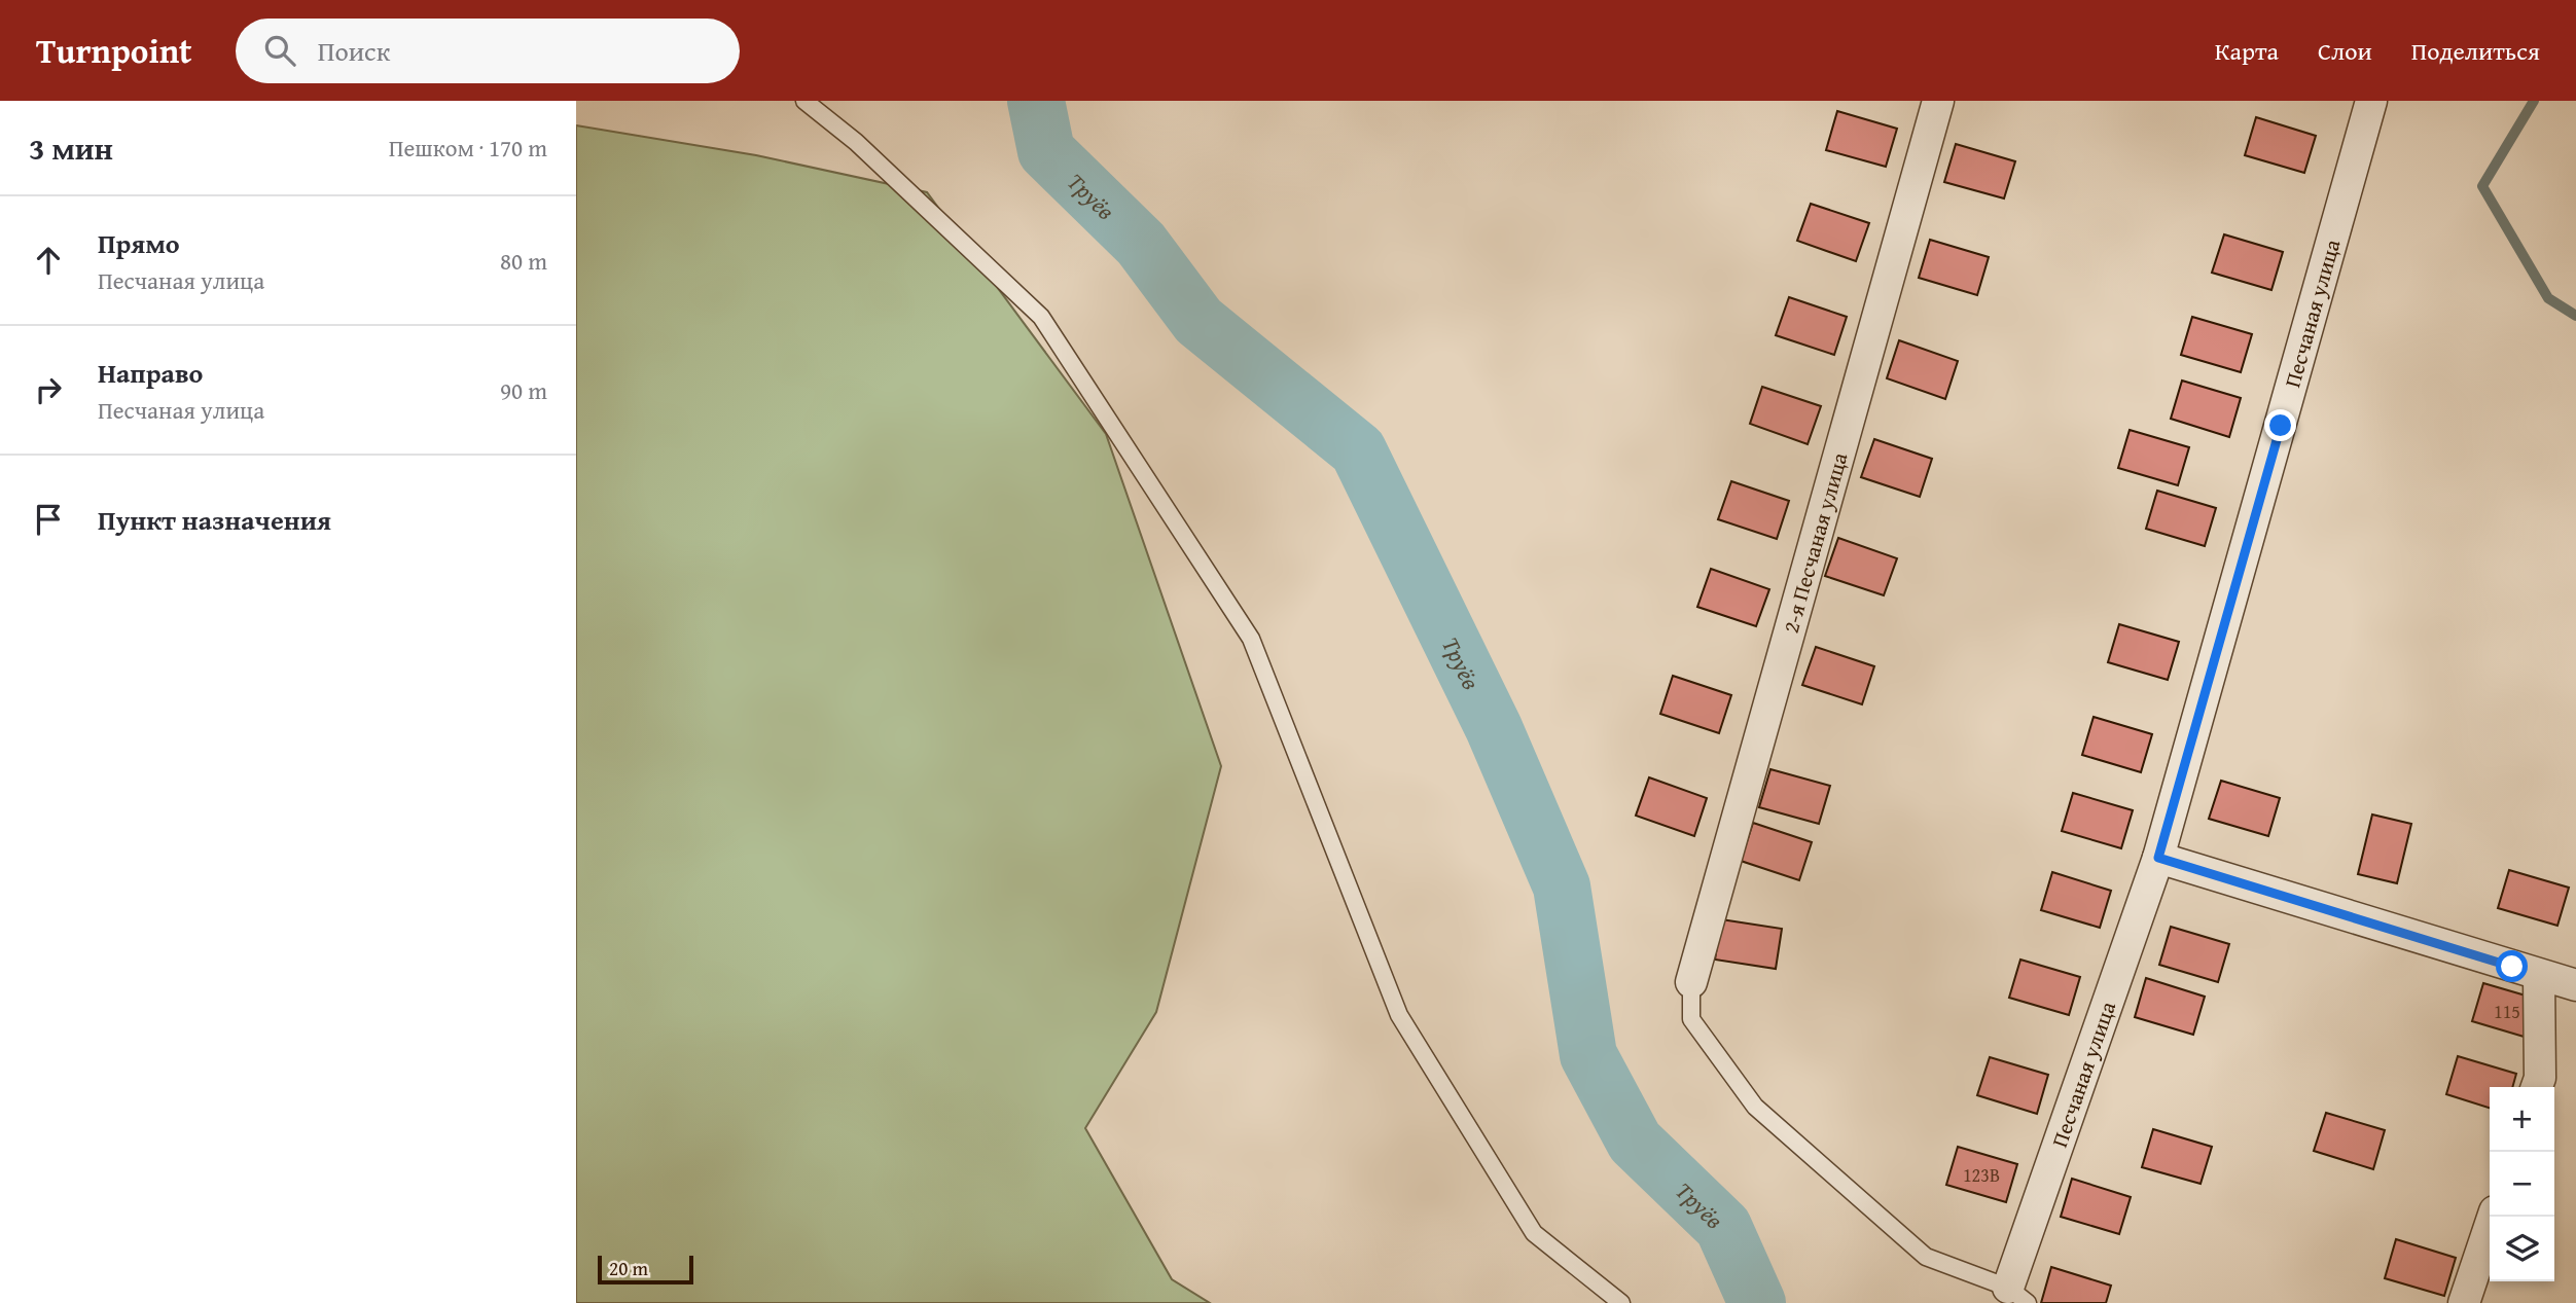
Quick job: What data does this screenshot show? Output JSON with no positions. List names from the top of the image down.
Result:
{
  "streets": {
    "street": ["Песчаная улица", "2-я Песчаная улица"]
  },
  "water": ["Труёв"],
  "house_numbers": ["115", "123В"],
  "scale_bar": "20 m",
  "page": {
    "header": "Turnpoint",
    "search": "Поиск",
    "nav": ["Карта", "Слои", "Поделиться"],
    "heading": ["3 мин", "Пешком · 170 m"],
    "list": [
      ["Прямо", "Песчаная улица", "80 m"],
      ["Направо", "Песчаная улица", "90 m"],
      "Пункт назначения"
    ],
    "map_buttons": ["+", "−"],
    "scale": "20 m"
  }
}
